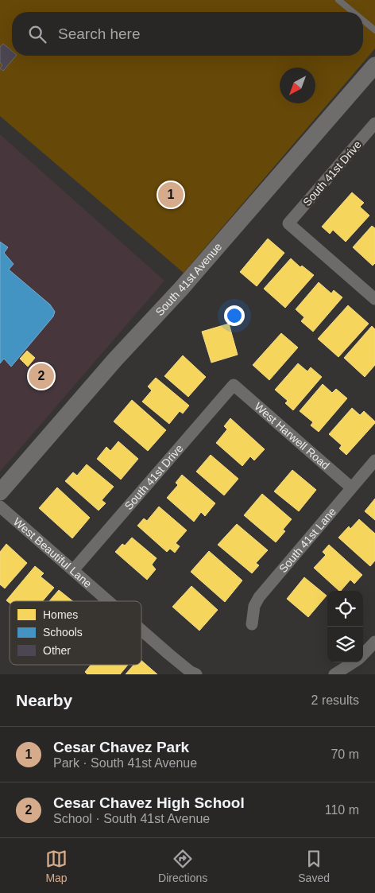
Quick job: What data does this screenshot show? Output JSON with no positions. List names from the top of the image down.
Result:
{
  "streets": {
    "street": [
      "South 41st Drive",
      "South 41st Avenue",
      "West Harwell Road",
      "South 41st Lane",
      "West Beautiful Lane"
    ]
  },
  "crossings": [
    ["South 41st Drive", "West Harwell Road"],
    ["South 41st Drive", "West Beautiful Lane"],
    ["West Harwell Road", "South 41st Lane"]
  ],
  "legend": ["Homes", "Schools", "Other"],
  "north": "bottom left",
  "page": {
    "search": "Search here",
    "pins": ["1", "2"],
    "heading": ["Nearby", "2 results"],
    "list": [
      {
        "mark": "1",
        "name": "Cesar Chavez Park",
        "note": "Park · South 41st Avenue",
        "value": "70 m"
      },
      {
        "mark": "2",
        "name": "Cesar Chavez High School",
        "note": "School · South 41st Avenue",
        "value": "110 m"
      }
    ],
    "nav": ["Map", "Directions", "Saved"]
  }
}
